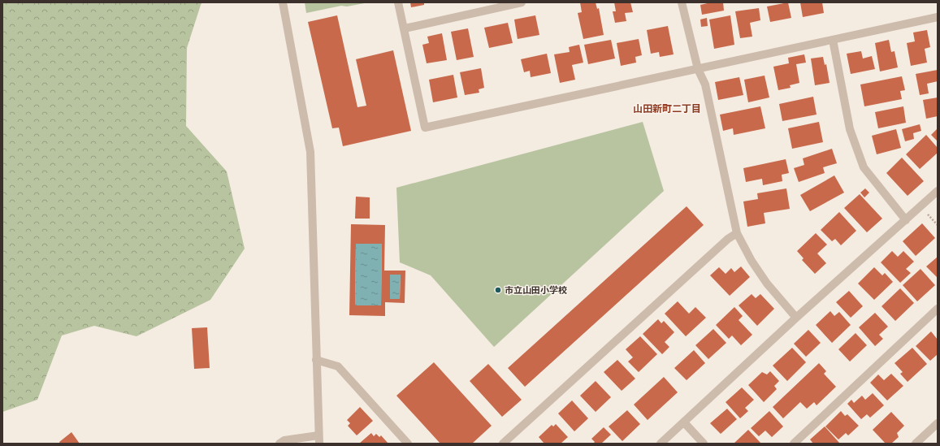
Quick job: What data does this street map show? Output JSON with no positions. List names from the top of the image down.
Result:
{
  "districts": ["山田新町二丁目"],
  "places": ["市立山田小学校"]
}
